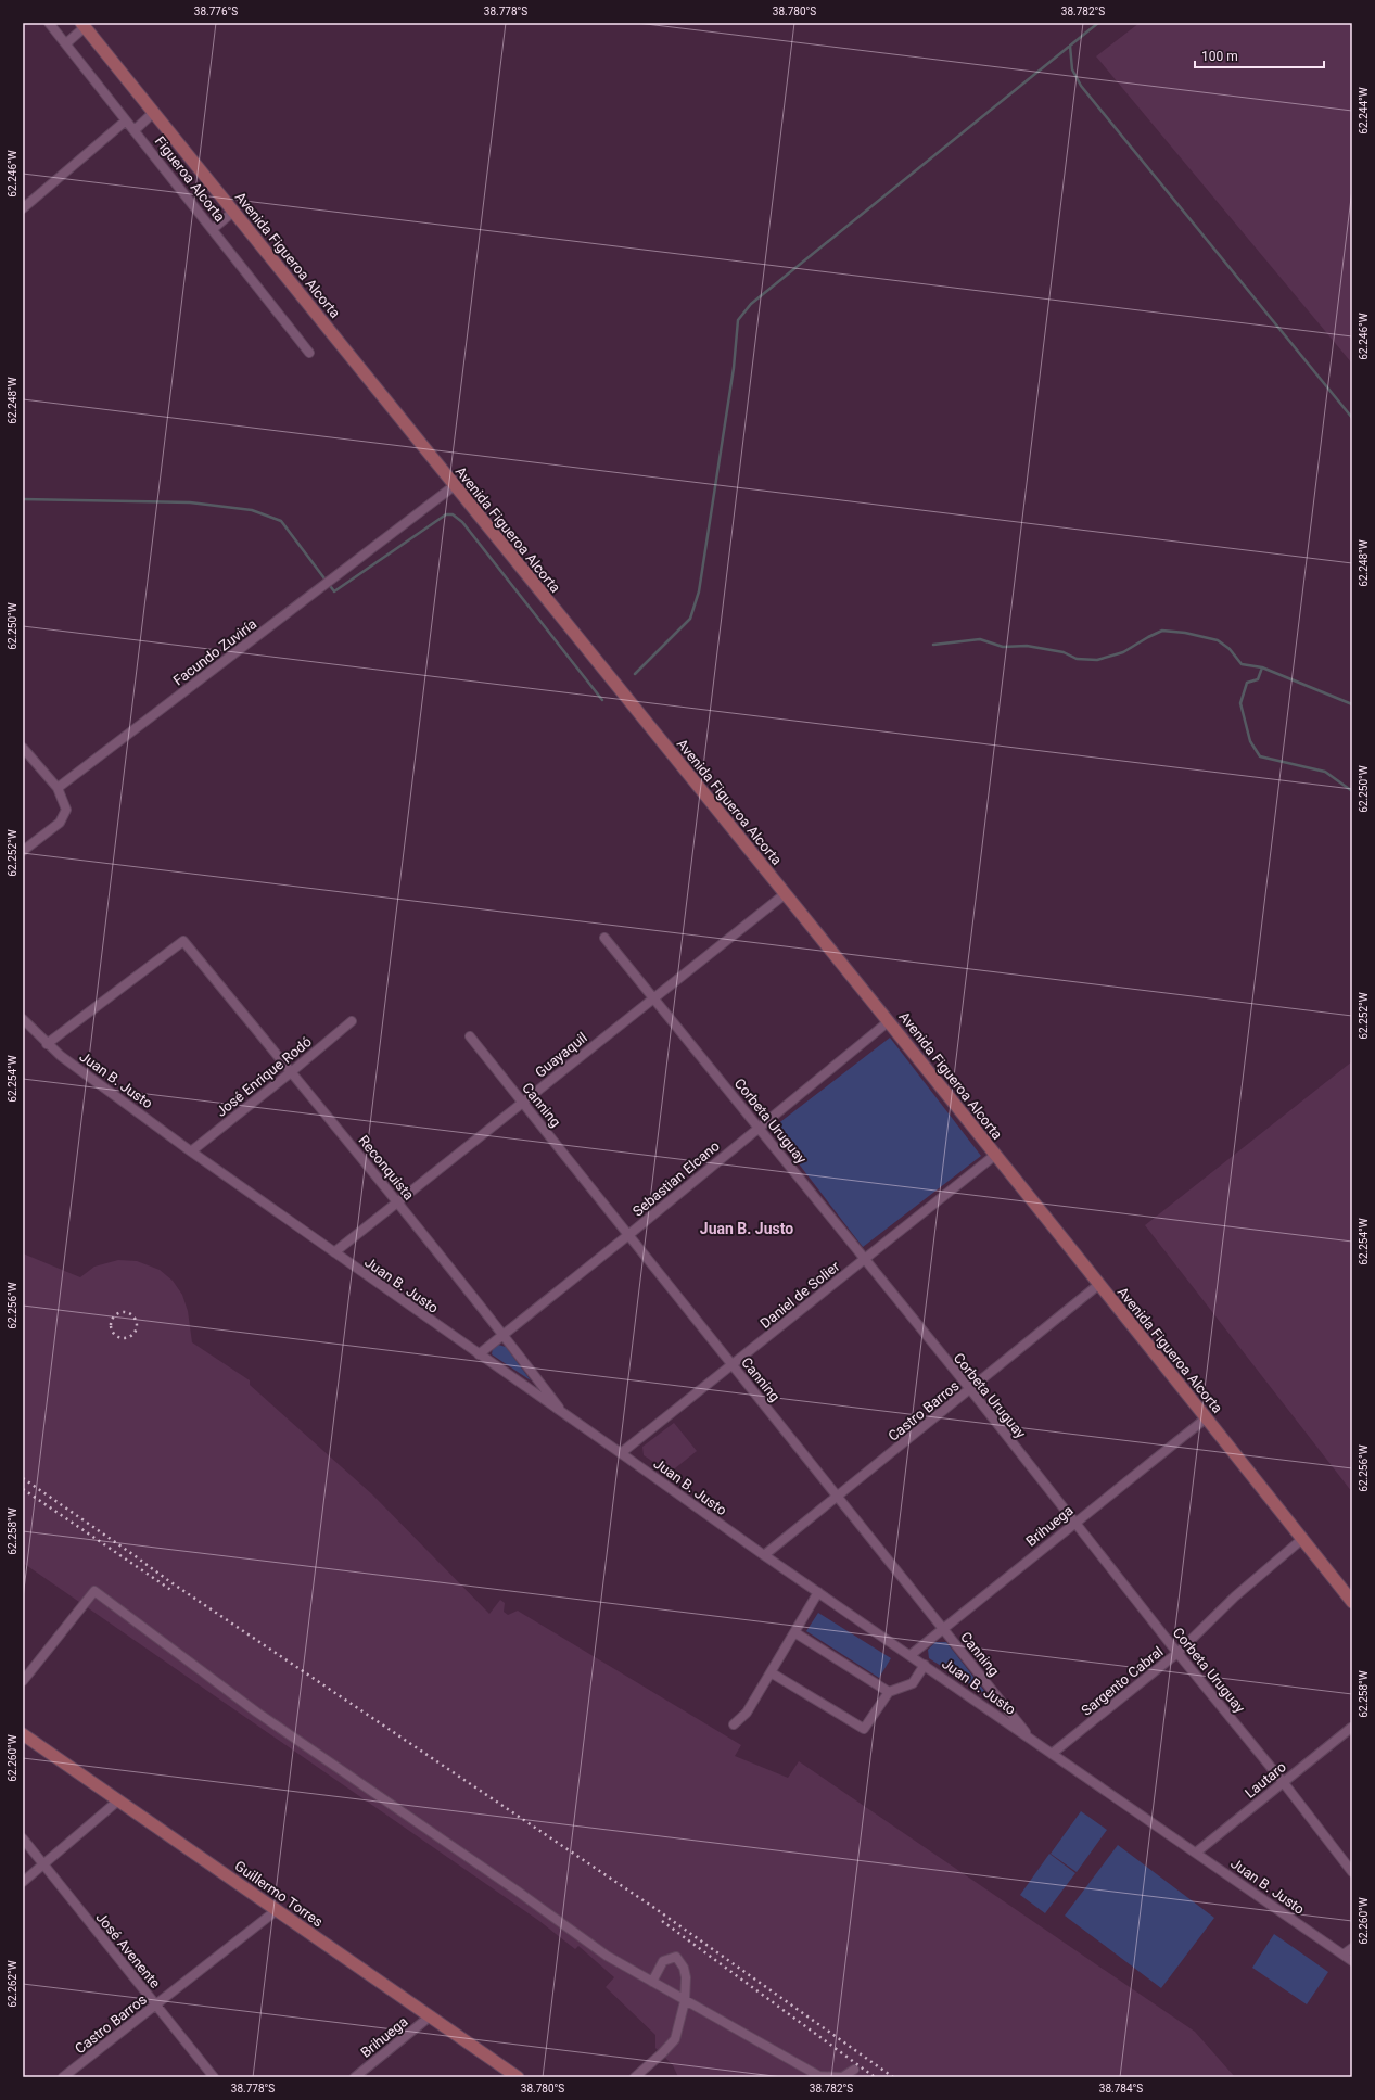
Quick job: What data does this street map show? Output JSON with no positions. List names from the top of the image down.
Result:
{
  "streets": {
    "main road": ["Avenida Figueroa Alcorta", "Guillermo Torres"],
    "street": [
      "Figueroa Alcorta",
      "Facundo Zuviría",
      "Guayaquil",
      "José Enrique Rodó",
      "Juan B. Justo",
      "Canning",
      "Corbeta Uruguay",
      "Reconquista",
      "Sebastian Elcano",
      "Daniel de Solier",
      "Castro Barros",
      "Brihuega",
      "Sargento Cabral",
      "Lautaro",
      "José Avenente"
    ]
  },
  "crossings": [
    ["Avenida Figueroa Alcorta", "Facundo Zuviría"],
    ["Avenida Figueroa Alcorta", "Guayaquil"],
    ["Avenida Figueroa Alcorta", "Sebastian Elcano"],
    ["Avenida Figueroa Alcorta", "Daniel de Solier"],
    ["Avenida Figueroa Alcorta", "Castro Barros"],
    ["Avenida Figueroa Alcorta", "Brihuega"],
    ["Avenida Figueroa Alcorta", "Sargento Cabral"],
    ["Guayaquil", "Juan B. Justo"],
    ["Guayaquil", "Canning"],
    ["Guayaquil", "Corbeta Uruguay"],
    ["Guayaquil", "Reconquista"],
    ["José Enrique Rodó", "Juan B. Justo"],
    ["José Enrique Rodó", "Reconquista"],
    ["Juan B. Justo", "Canning"],
    ["Juan B. Justo", "Reconquista"],
    ["Juan B. Justo", "Sebastian Elcano"],
    ["Juan B. Justo", "Daniel de Solier"],
    ["Juan B. Justo", "Castro Barros"],
    ["Juan B. Justo", "Brihuega"],
    ["Juan B. Justo", "Sargento Cabral"],
    ["Juan B. Justo", "Lautaro"],
    ["Canning", "Sebastian Elcano"],
    ["Canning", "Daniel de Solier"],
    ["Canning", "Castro Barros"],
    ["Canning", "Brihuega"],
    ["Corbeta Uruguay", "Sebastian Elcano"],
    ["Corbeta Uruguay", "Daniel de Solier"],
    ["Corbeta Uruguay", "Castro Barros"],
    ["Corbeta Uruguay", "Brihuega"],
    ["Corbeta Uruguay", "Sargento Cabral"],
    ["Corbeta Uruguay", "Lautaro"],
    ["Reconquista", "Sebastian Elcano"],
    ["Castro Barros", "Guillermo Torres"],
    ["Castro Barros", "José Avenente"],
    ["Brihuega", "Guillermo Torres"]
  ],
  "districts": ["Juan B. Justo"],
  "scale_bar": "100 m",
  "coordinates": [
    "38.776°S",
    "38.778°S",
    "38.780°S",
    "38.782°S",
    "62.244°W",
    "62.246°W",
    "62.248°W",
    "62.250°W",
    "62.252°W",
    "62.254°W",
    "62.256°W",
    "62.258°W",
    "62.260°W",
    "62.262°W",
    "38.784°S"
  ]
}
